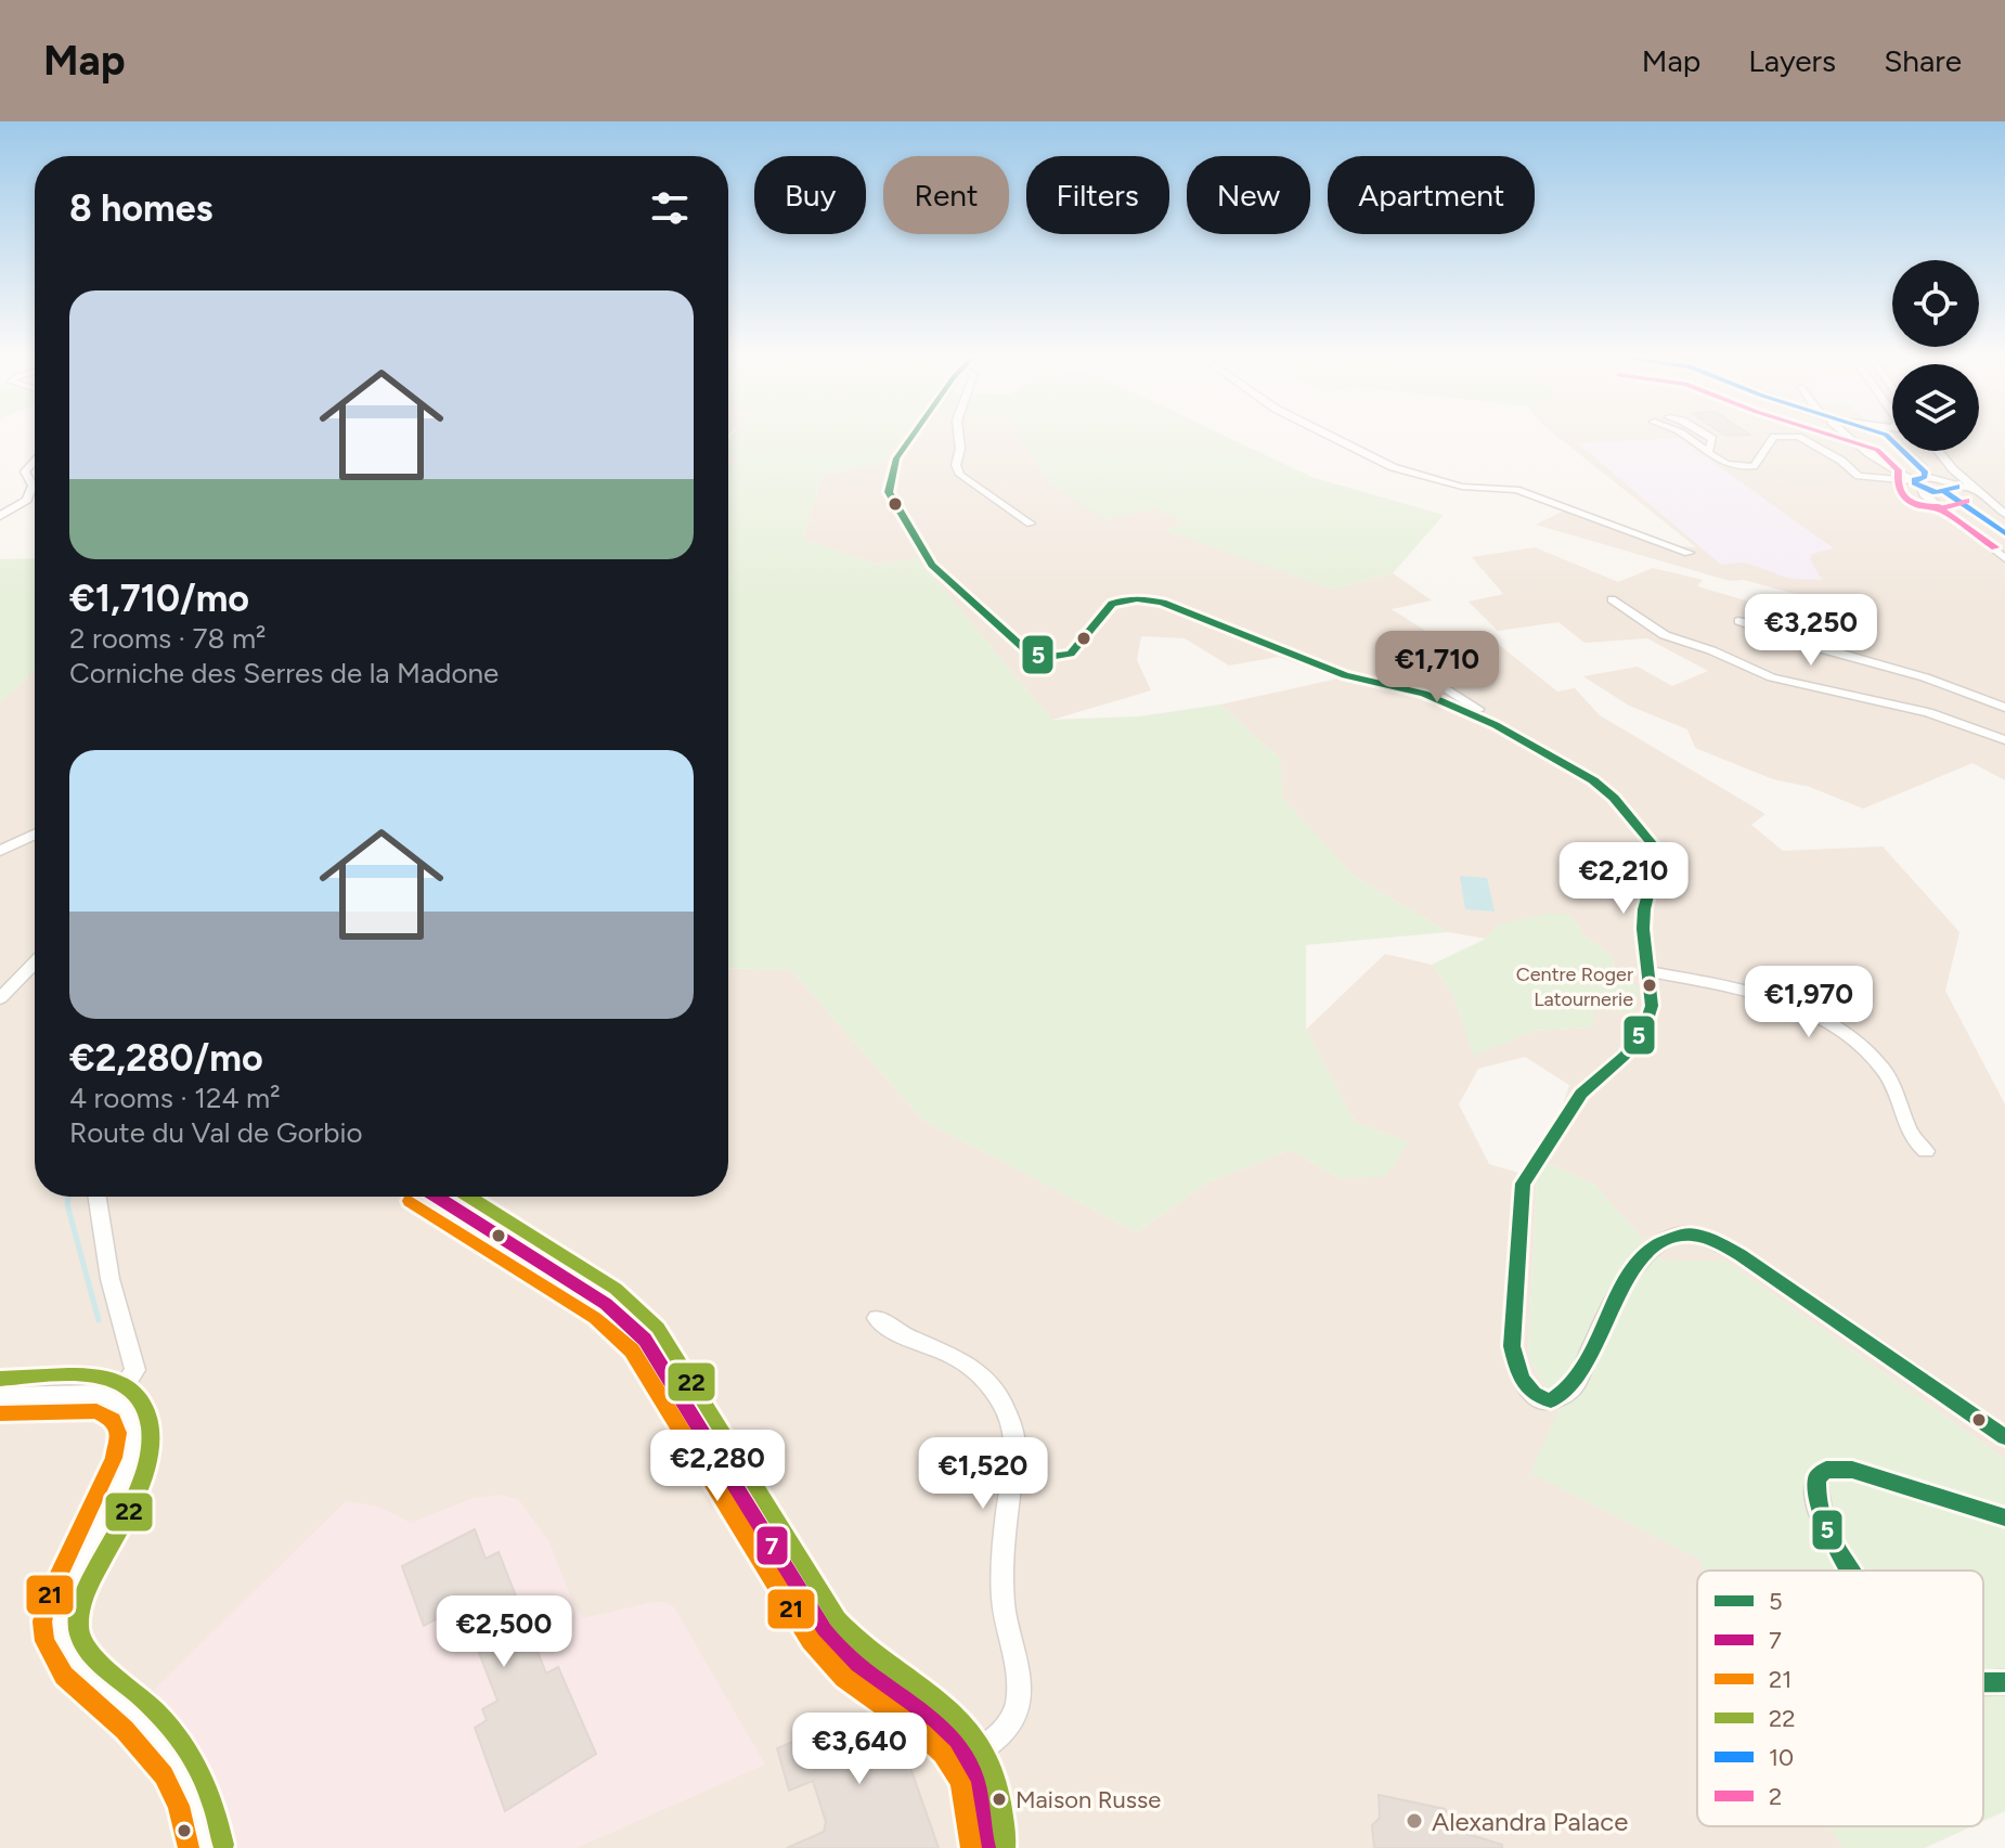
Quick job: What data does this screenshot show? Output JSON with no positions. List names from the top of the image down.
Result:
{
  "places": ["Centre Roger Latournerie", "Maison Russe", "Alexandra Palace"],
  "lines": [
    "transit line 5",
    "transit line 10",
    "transit line 2",
    "transit line 7",
    "transit line 22",
    "transit line 21"
  ],
  "legend": [
    "5",
    "7",
    "21",
    "22",
    "10",
    "2"
  ],
  "page": {
    "header": "Map",
    "nav": ["Map", "Layers", "Share"],
    "chip": [
      "Buy",
      "Rent",
      "Filters",
      "New",
      "Apartment"
    ],
    "heading": "8 homes",
    "list": [
      {
        "name": "€1,710/mo",
        "note": "2 rooms · 78 m² · Corniche des Serres de la Madone"
      },
      {
        "name": "€2,280/mo",
        "note": "4 rooms · 124 m² · Route du Val de Gorbio"
      }
    ],
    "price": [
      "€3,250",
      "€1,710",
      "€2,210",
      "€1,970",
      "€2,280",
      "€1,520",
      "€2,500",
      "€3,640"
    ]
  }
}
